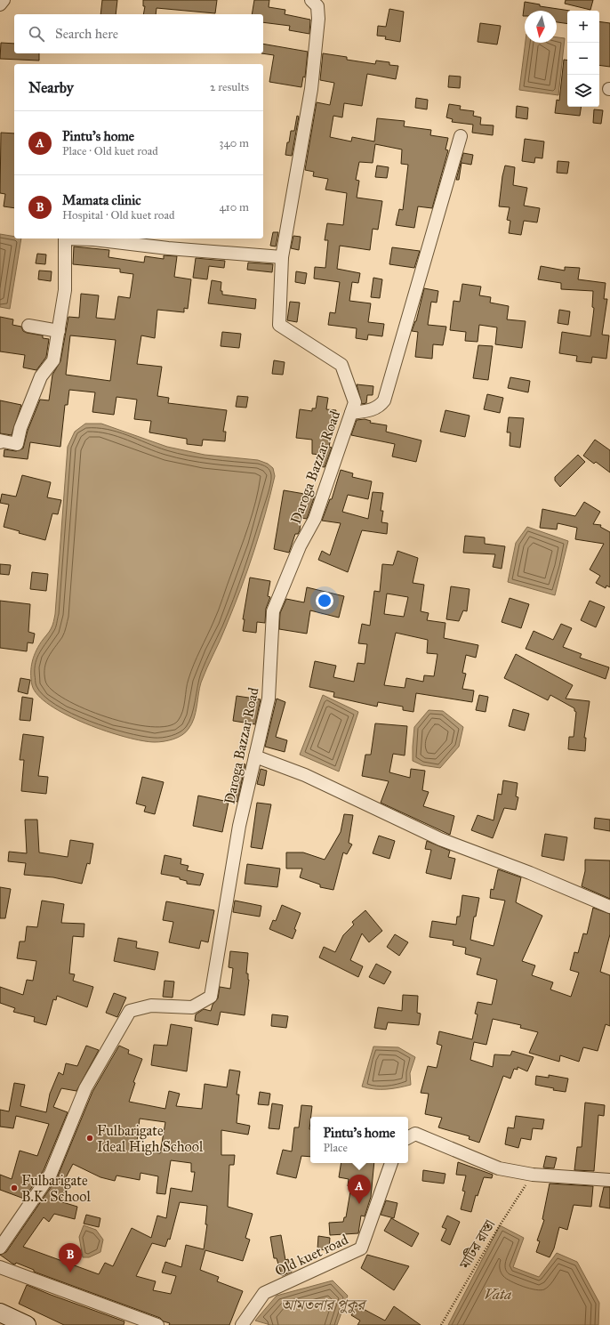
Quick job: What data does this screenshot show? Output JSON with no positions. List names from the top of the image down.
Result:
{
  "streets": {
    "street": ["Daroga Bazzar Road", "Old kuet road"],
    "path": ["মাটির রাস্তা"]
  },
  "water": ["Vata", "আমতলার পুকুর"],
  "places": ["Fulbarigate Ideal High School", "Fulbarigate B.K. School"],
  "north": "bottom",
  "page": {
    "map_buttons": ["+", "−"],
    "search": "Search here",
    "heading": ["Nearby", "2 results"],
    "list": [
      {
        "mark": "A",
        "name": "Pintu's home",
        "note": "Place · Old kuet road",
        "value": "340 m"
      },
      {
        "mark": "B",
        "name": "Mamata clinic",
        "note": "Hospital · Old kuet road",
        "value": "410 m"
      }
    ],
    "popup": ["Pintu's home", "Place"],
    "pins": ["A", "B"]
  }
}
